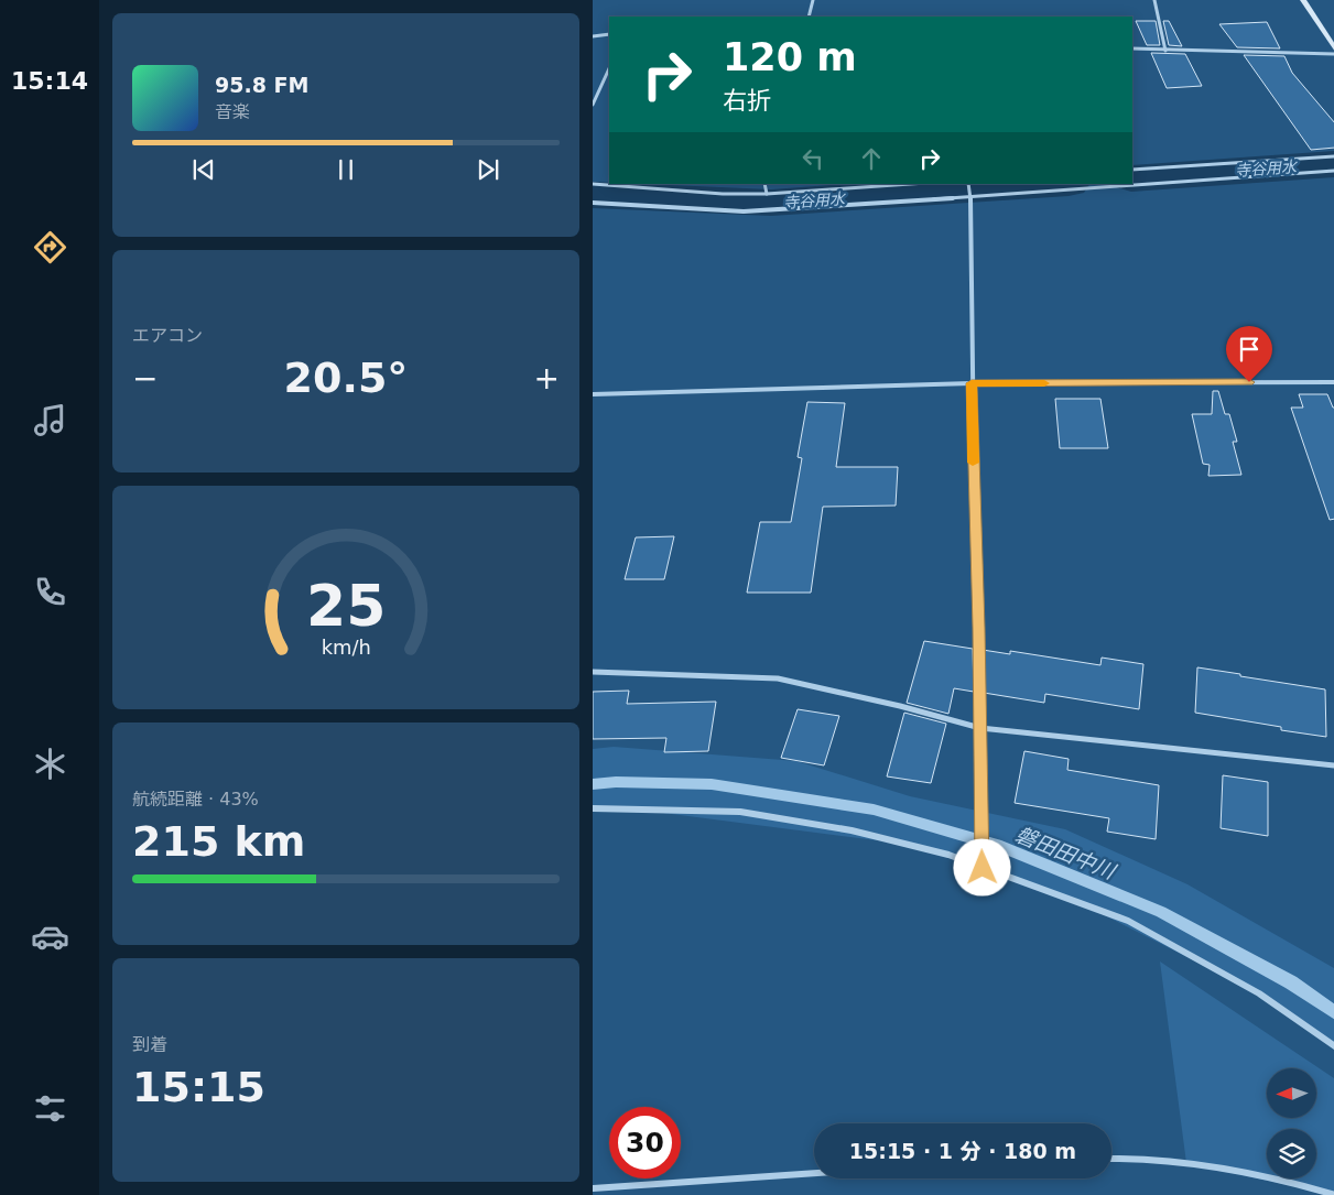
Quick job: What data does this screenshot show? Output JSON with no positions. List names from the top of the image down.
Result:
{
  "water": ["寺谷用水", "磐田田中川"],
  "north": "left",
  "page": {
    "tabs": "15:14",
    "turn": ["120 m", "右折"],
    "song": ["95.8 FM", "音楽"],
    "tile": [
      "エアコン",
      ["航続距離 · 43%", "215 km"],
      ["到着", "15:15"]
    ],
    "heat": ["−", "20.5°", "+"],
    "limit": "30",
    "trip": "15:15 · 1 分 · 180 m",
    "gauge": ["25", "km/h"]
  }
}
